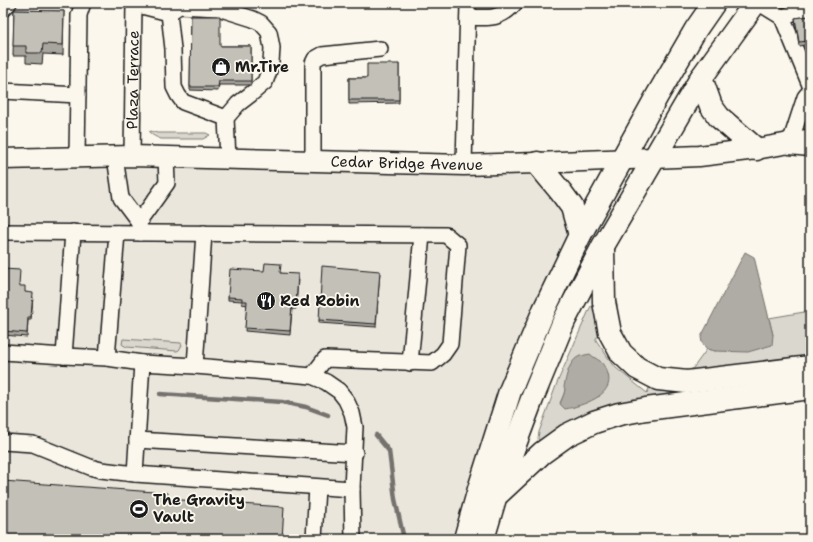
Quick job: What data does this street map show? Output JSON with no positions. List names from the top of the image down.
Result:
{
  "streets": {
    "main road": ["Cedar Bridge Avenue"],
    "street": ["Plaza Terrace"]
  },
  "crossings": [
    ["Plaza Terrace", "Cedar Bridge Avenue"]
  ],
  "places": {
    "shop": ["Mr.Tire"],
    "restaurant": ["Red Robin"],
    "sports": ["The Gravity Vault"]
  }
}
